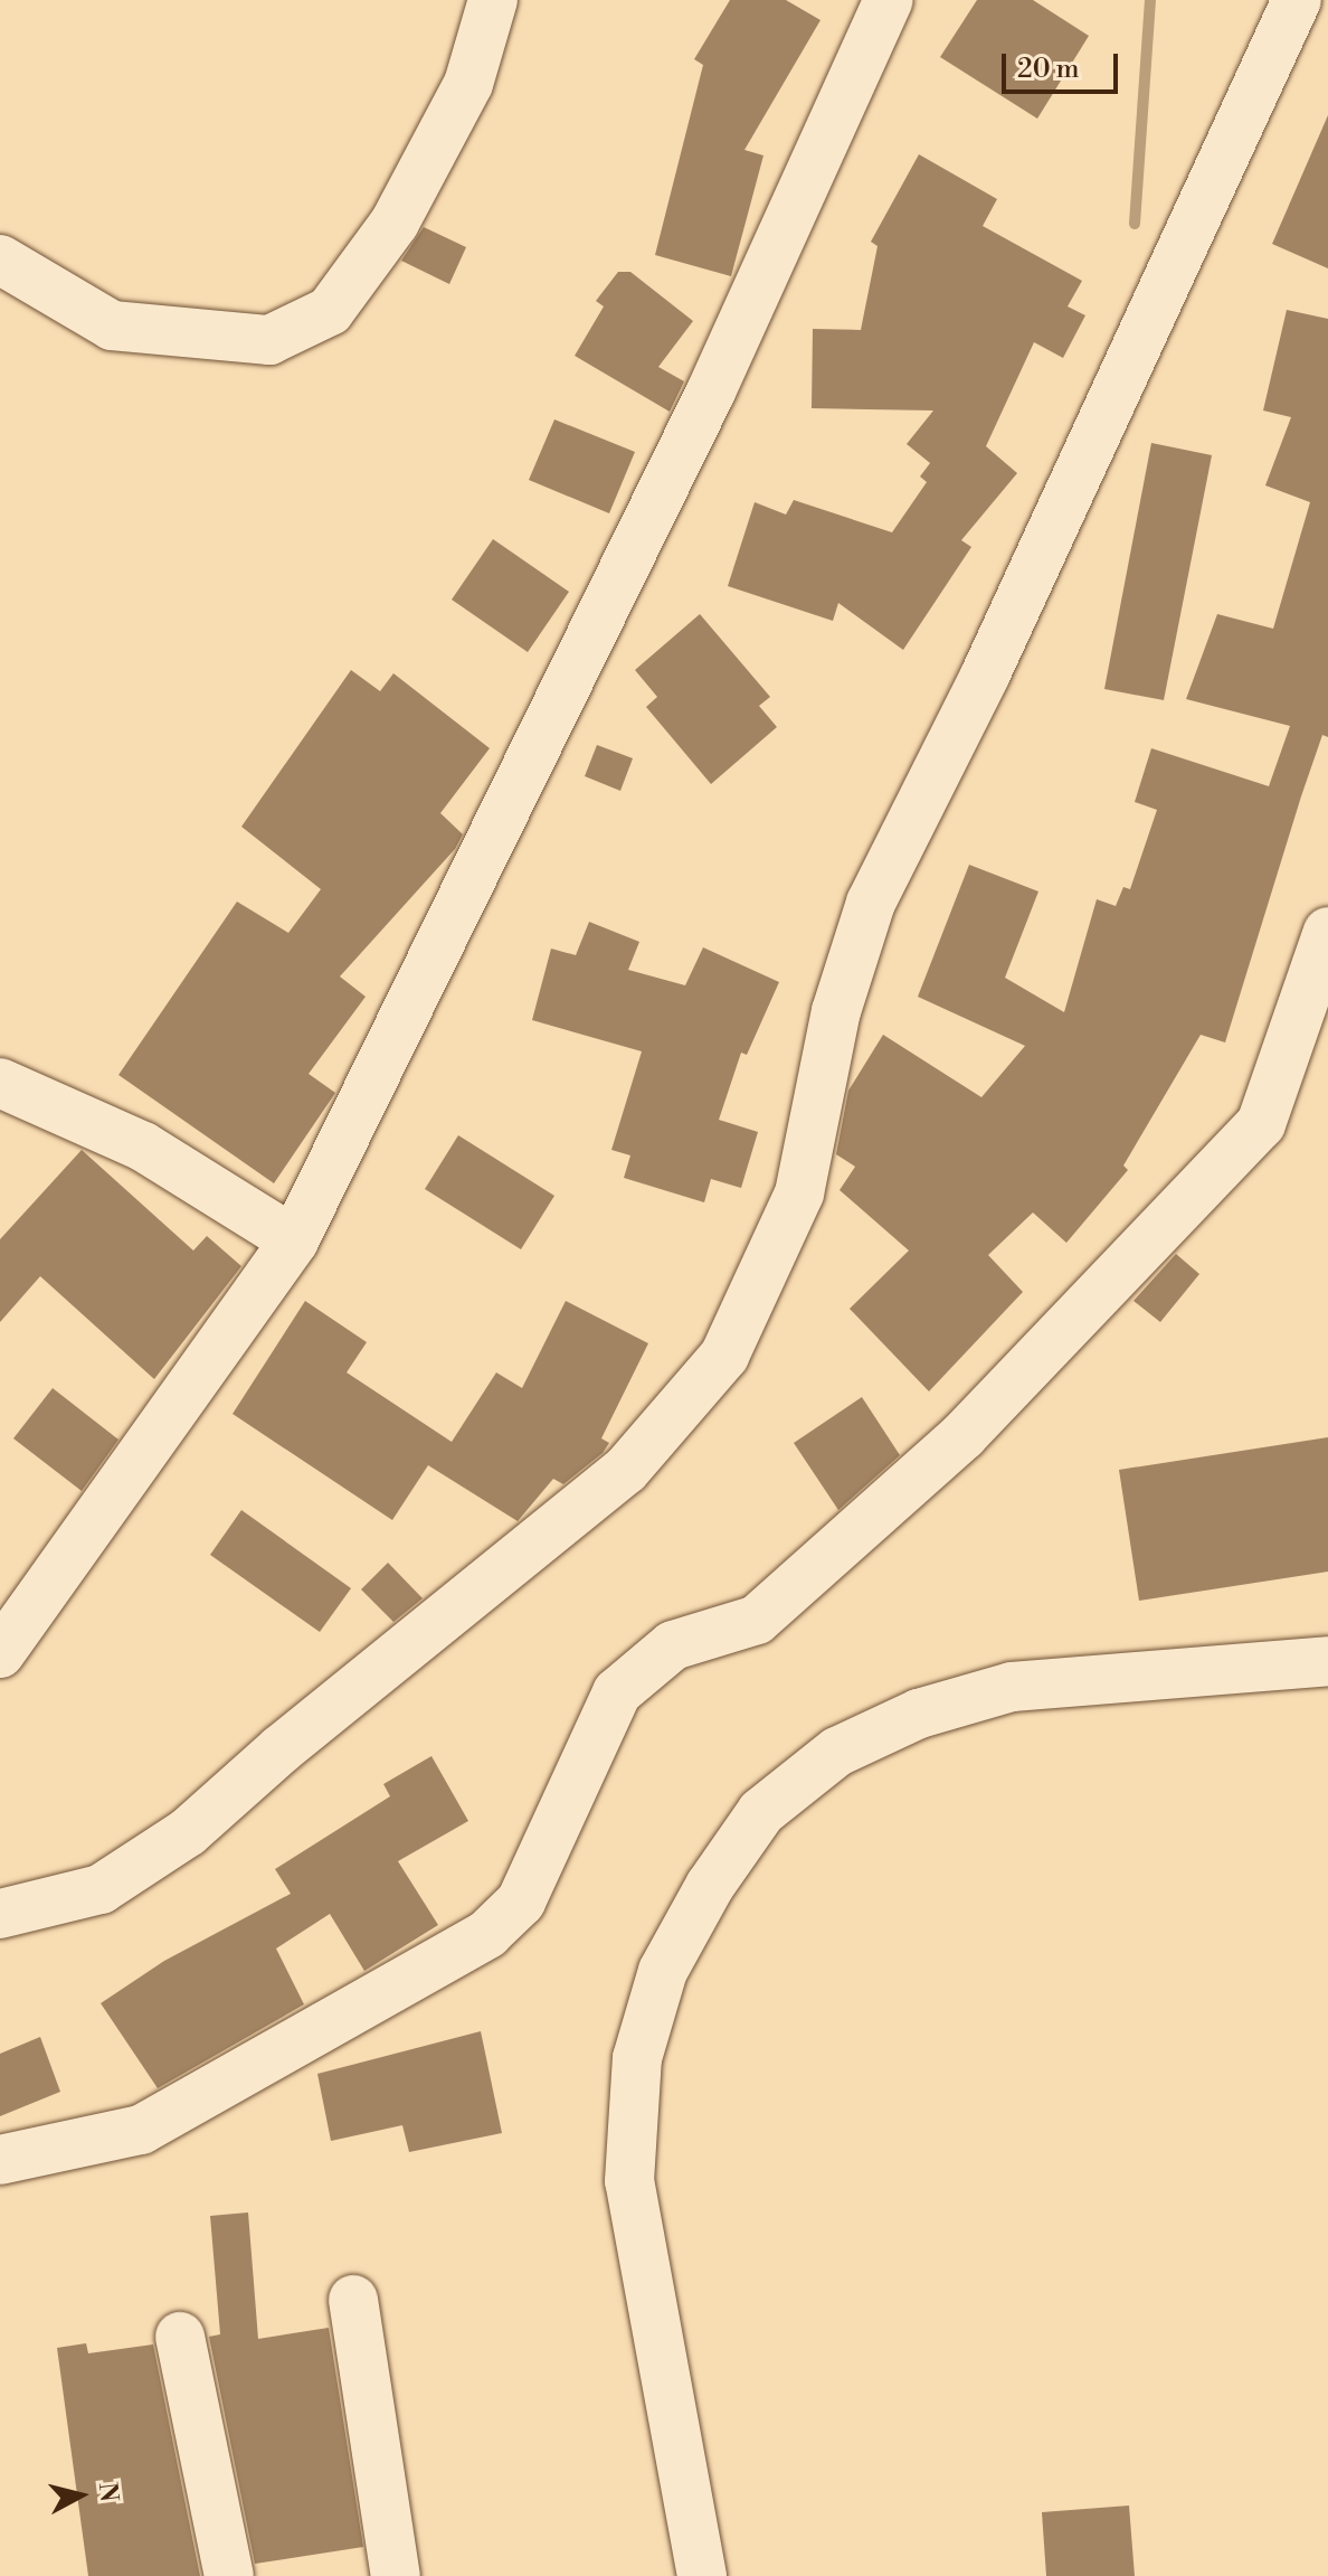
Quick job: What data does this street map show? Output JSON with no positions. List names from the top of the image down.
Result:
{
  "scale_bar": "20 m",
  "north": "right"
}
